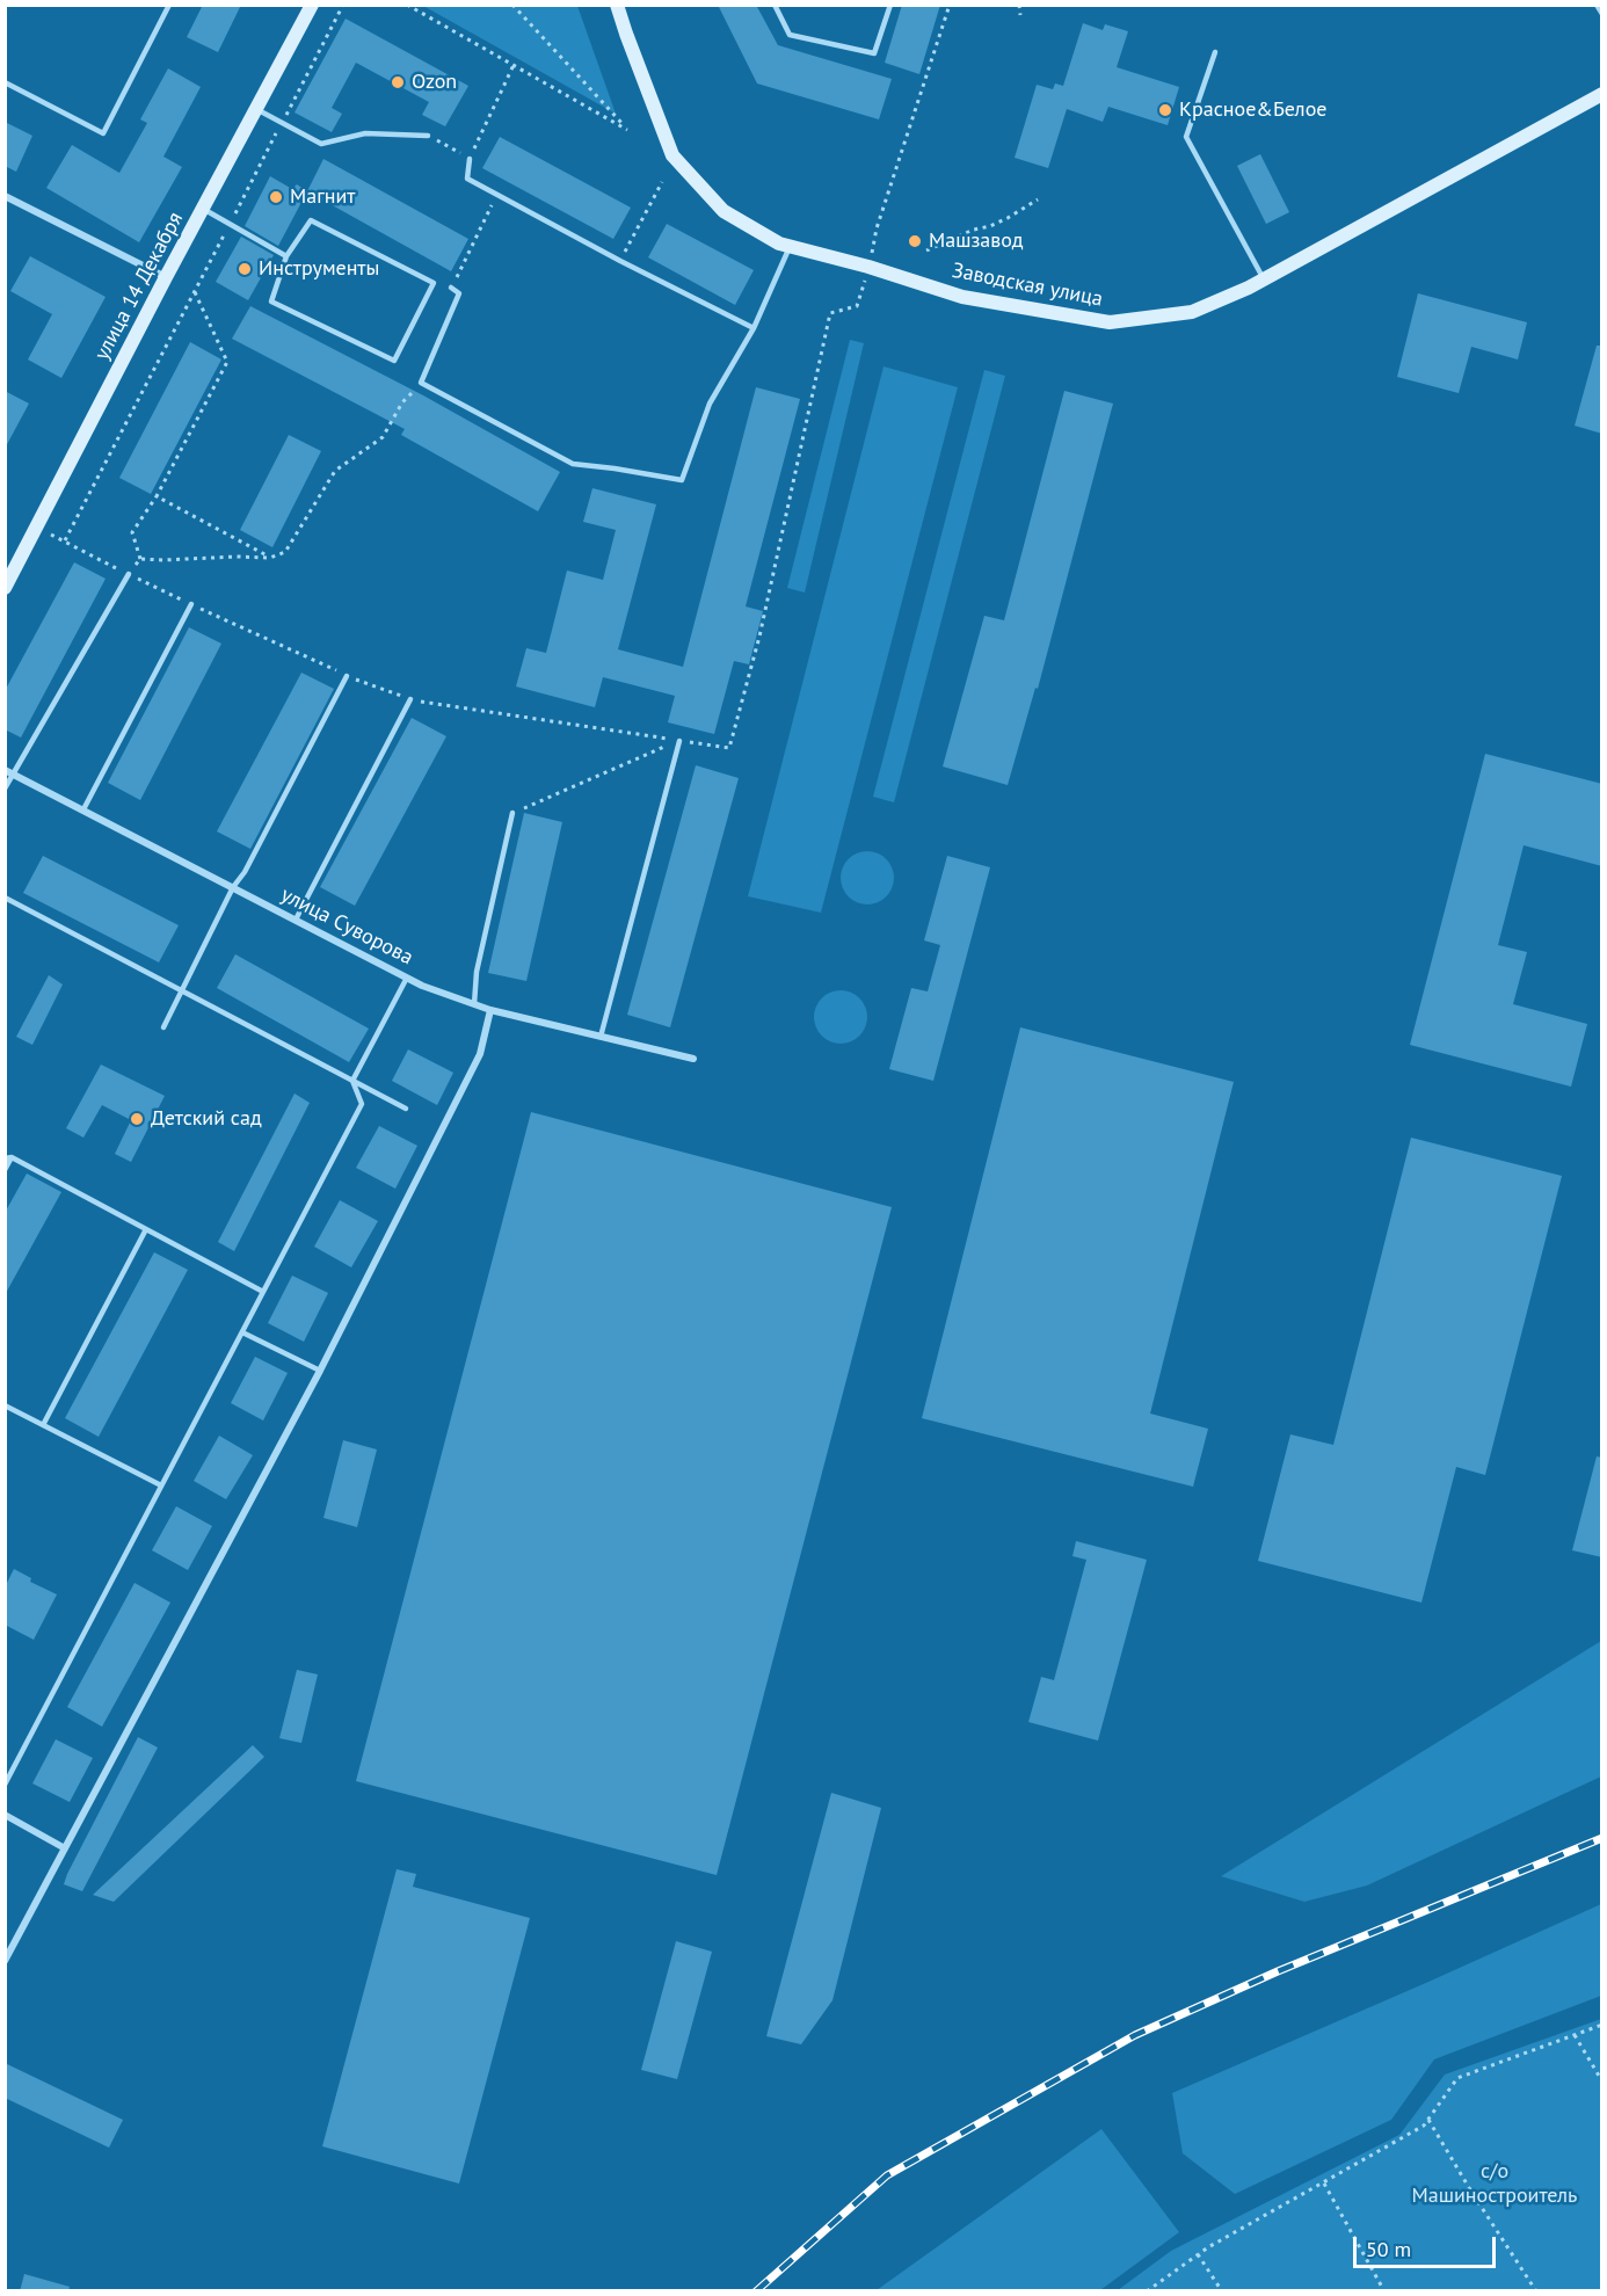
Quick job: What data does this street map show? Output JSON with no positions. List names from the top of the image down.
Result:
{
  "streets": {
    "main road": ["Заводская улица", "улица 14 Декабря"],
    "street": ["улица Суворова"]
  },
  "parks": ["с/о Машиностроитель"],
  "places": [
    "Ozon",
    "Красное&Белое",
    "Магнит",
    "Машзавод",
    "Инструменты",
    "Детский сад"
  ],
  "scale_bar": "50 m"
}
